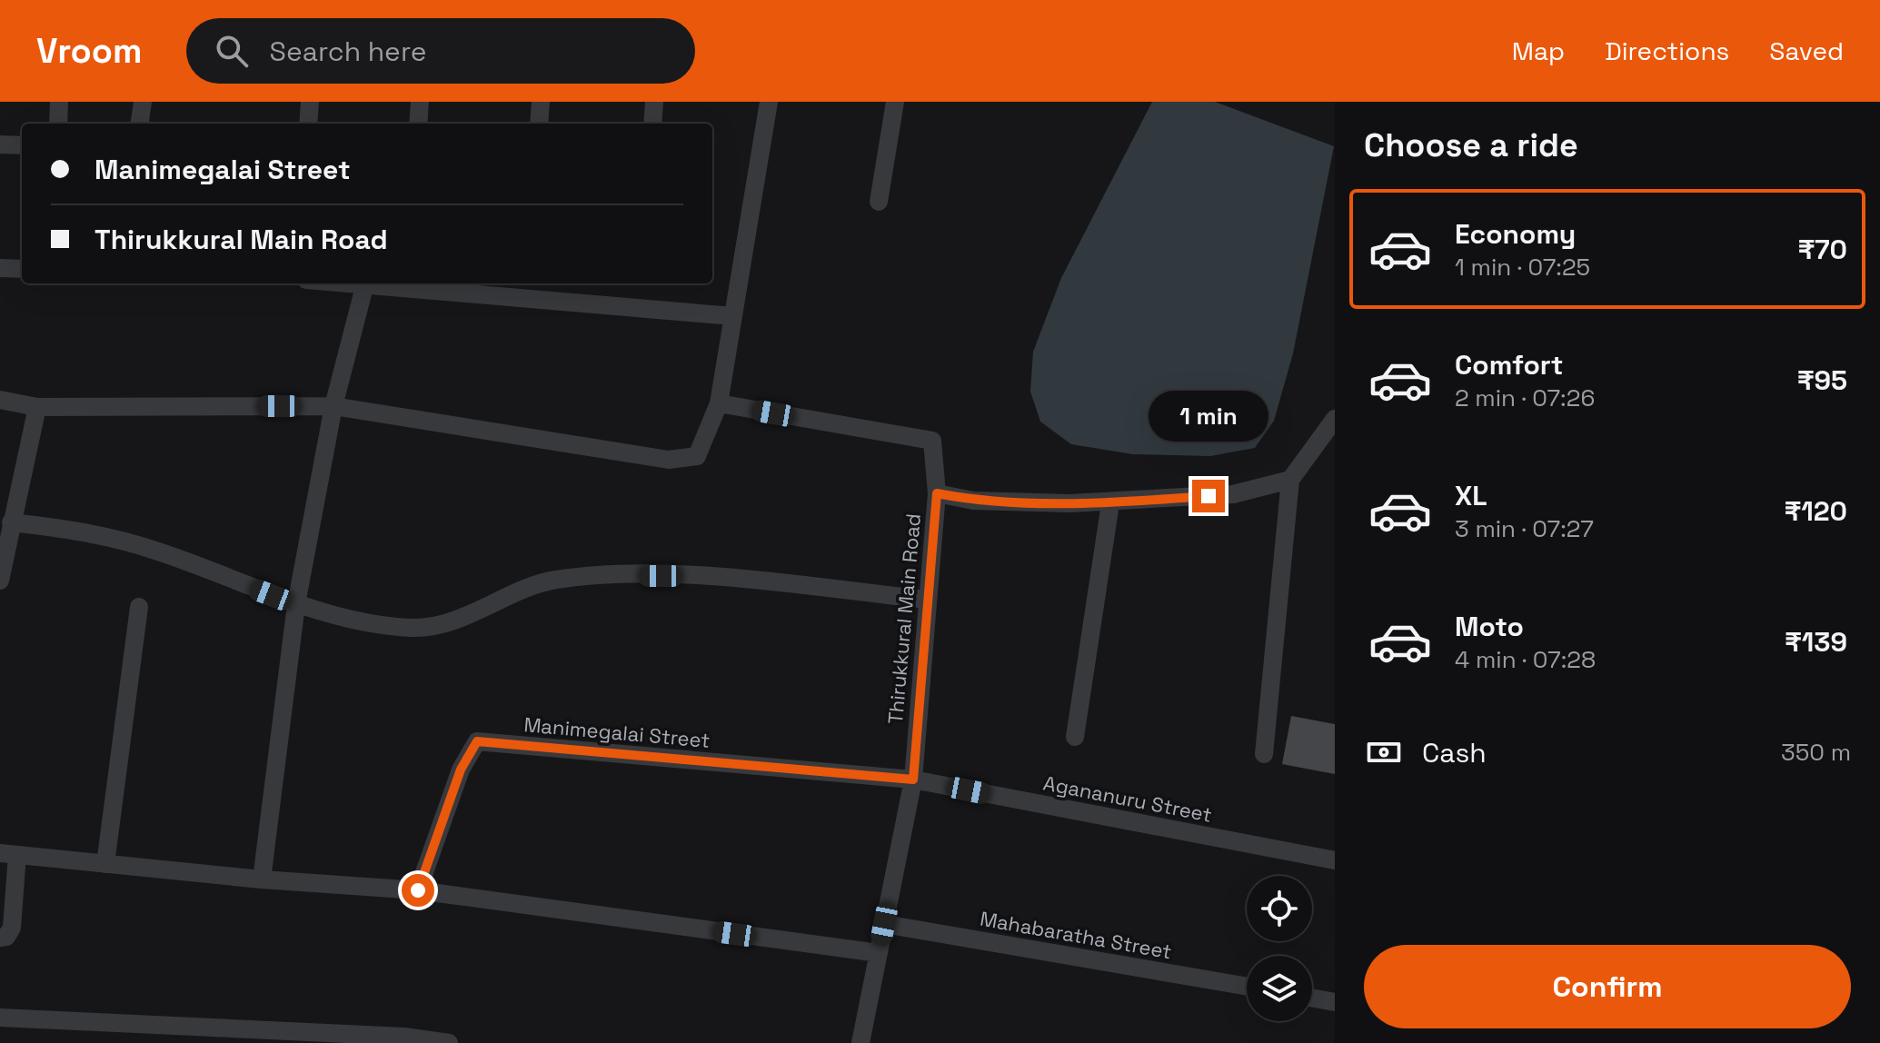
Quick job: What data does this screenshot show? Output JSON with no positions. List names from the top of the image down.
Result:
{
  "streets": {
    "street": [
      "Thirukkural Main Road",
      "Manimegalai Street",
      "Agananuru Street",
      "Mahabaratha Street"
    ]
  },
  "crossings": [
    ["Thirukkural Main Road", "Manimegalai Street"],
    ["Thirukkural Main Road", "Agananuru Street"],
    ["Thirukkural Main Road", "Mahabaratha Street"],
    ["Manimegalai Street", "Agananuru Street"]
  ],
  "page": {
    "header": "Vroom",
    "search": "Search here",
    "nav": ["Map", "Directions", "Saved"],
    "heading": "Choose a ride",
    "banner": ["Manimegalai Street", "Thirukkural Main Road"],
    "list": [
      {
        "name": "Economy",
        "note": "1 min · 07:25",
        "value": "₹70"
      },
      {
        "name": "Comfort",
        "note": "2 min · 07:26",
        "value": "₹95"
      },
      {
        "name": "XL",
        "note": "3 min · 07:27",
        "value": "₹120"
      },
      {
        "name": "Moto",
        "note": "4 min · 07:28",
        "value": "₹139"
      }
    ],
    "bubble": "1 min",
    "pay": ["Cash", "350 m"],
    "buttons": "Confirm"
  }
}
